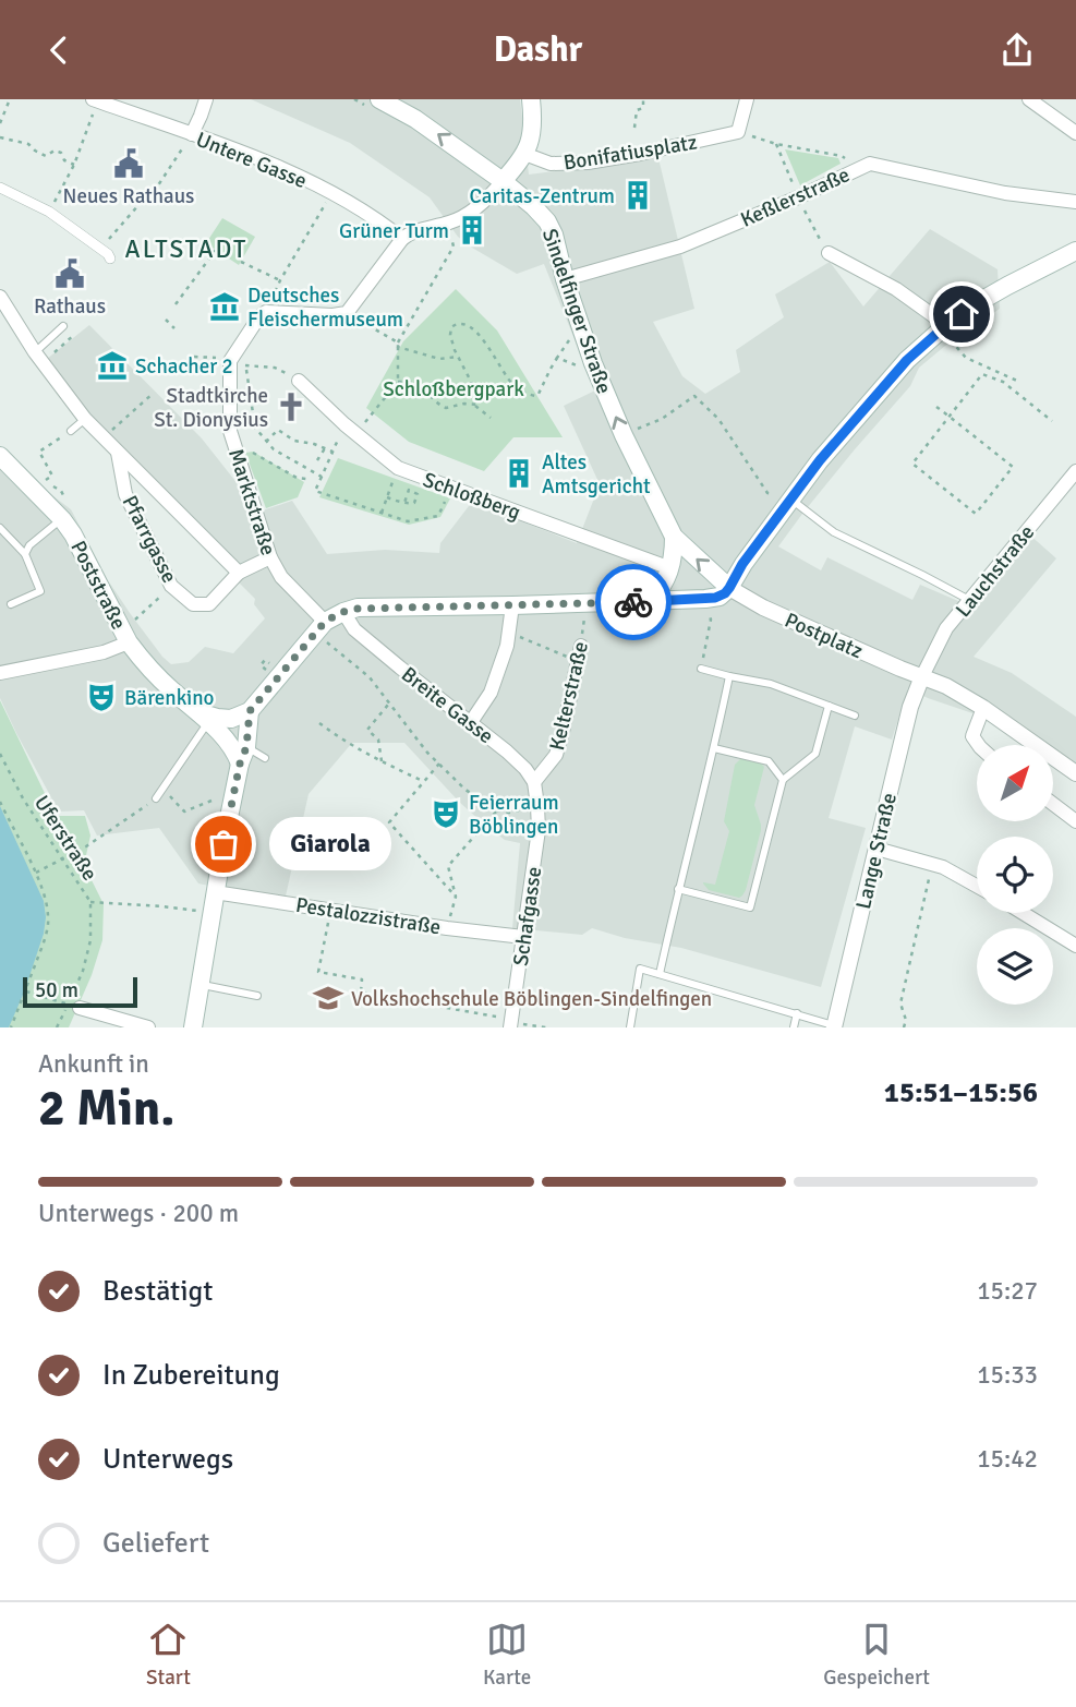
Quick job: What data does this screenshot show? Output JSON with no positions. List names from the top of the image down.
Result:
{
  "streets": {
    "main road": ["Sindelfinger Straße", "Poststraße", "Postplatz"],
    "street": [
      "Bonifatiusplatz",
      "Untere Gasse",
      "Keßlerstraße",
      "Schloßberg",
      "Marktstraße",
      "Pfarrgasse",
      "Lauchstraße",
      "Kelterstraße",
      "Breite Gasse",
      "Lange Straße",
      "Pestalozzistraße",
      "Schafgasse"
    ],
    "path": ["Uferstraße"]
  },
  "crossings": [
    ["Keßlerstraße", "Sindelfinger Straße"],
    ["Sindelfinger Straße", "Postplatz"],
    ["Marktstraße", "Pfarrgasse"],
    ["Lauchstraße", "Postplatz"],
    ["Lauchstraße", "Lange Straße"],
    ["Postplatz", "Lange Straße"],
    ["Kelterstraße", "Breite Gasse"],
    ["Pestalozzistraße", "Schafgasse"]
  ],
  "one_way": ["Sindelfinger Straße"],
  "districts": ["ALTSTADT"],
  "parks": ["Schloßbergpark"],
  "places": {
    "public building": ["Neues Rathaus", "Rathaus"],
    "building": ["Caritas-Zentrum", "Grüner Turm", "Altes Amtsgericht"],
    "museum": ["Deutsches Fleischermuseum", "Schacher 2"],
    "church": ["Stadtkirche St. Dionysius"],
    "theatre": ["Bärenkino", "Feierraum Böblingen"],
    "other": ["Giarola"],
    "school or university": ["Volkshochschule Böblingen-Sindelfingen"]
  },
  "scale_bar": "50 m",
  "north": "top right",
  "page": {
    "header": "Dashr",
    "bubble": "Giarola",
    "scale": "50 m",
    "heading": ["2 Min.", "Ankunft in", "15:51–15:56"],
    "bar": "Unterwegs · 200 m",
    "list": [
      ["Bestätigt", "15:27"],
      ["In Zubereitung", "15:33"],
      ["Unterwegs", "15:42"],
      "Geliefert"
    ],
    "tabs": ["Start", "Karte", "Gespeichert"]
  }
}
